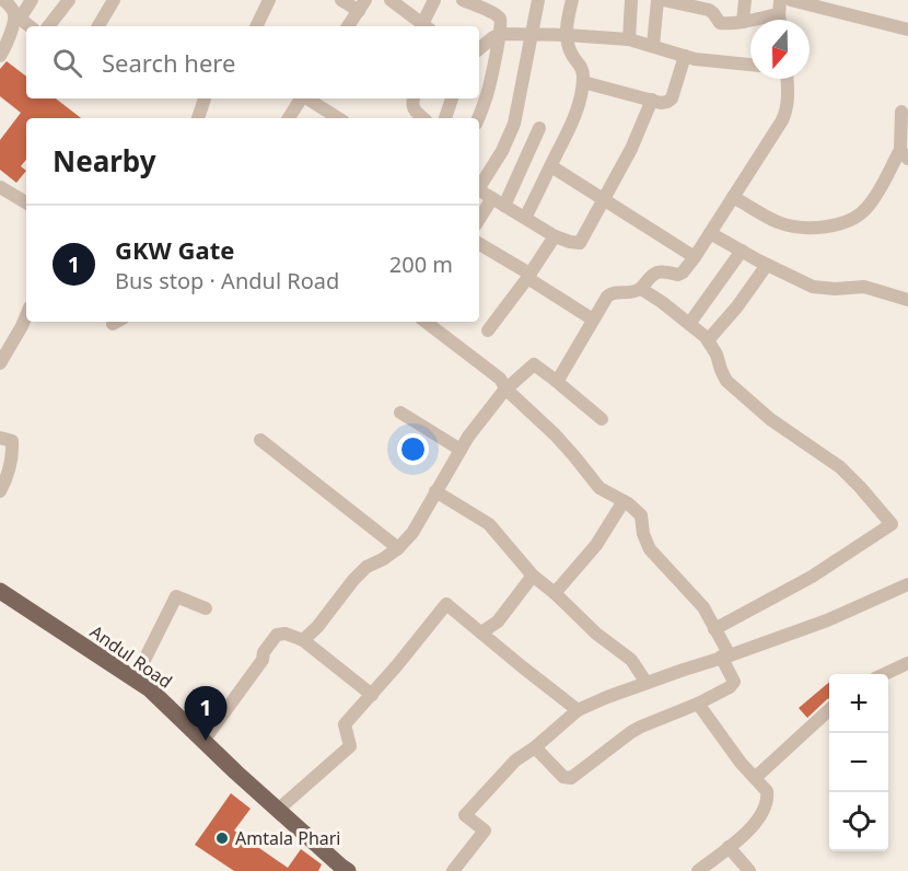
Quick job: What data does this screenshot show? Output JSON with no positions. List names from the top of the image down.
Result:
{
  "streets": {
    "main road": ["Andul Road"]
  },
  "places": ["Amtala Phari"],
  "north": "bottom",
  "page": {
    "search": "Search here",
    "heading": "Nearby",
    "list": [
      {
        "mark": "1",
        "name": "GKW Gate",
        "note": "Bus stop · Andul Road",
        "value": "200 m"
      }
    ],
    "map_buttons": ["+", "−"],
    "pins": "1"
  }
}
